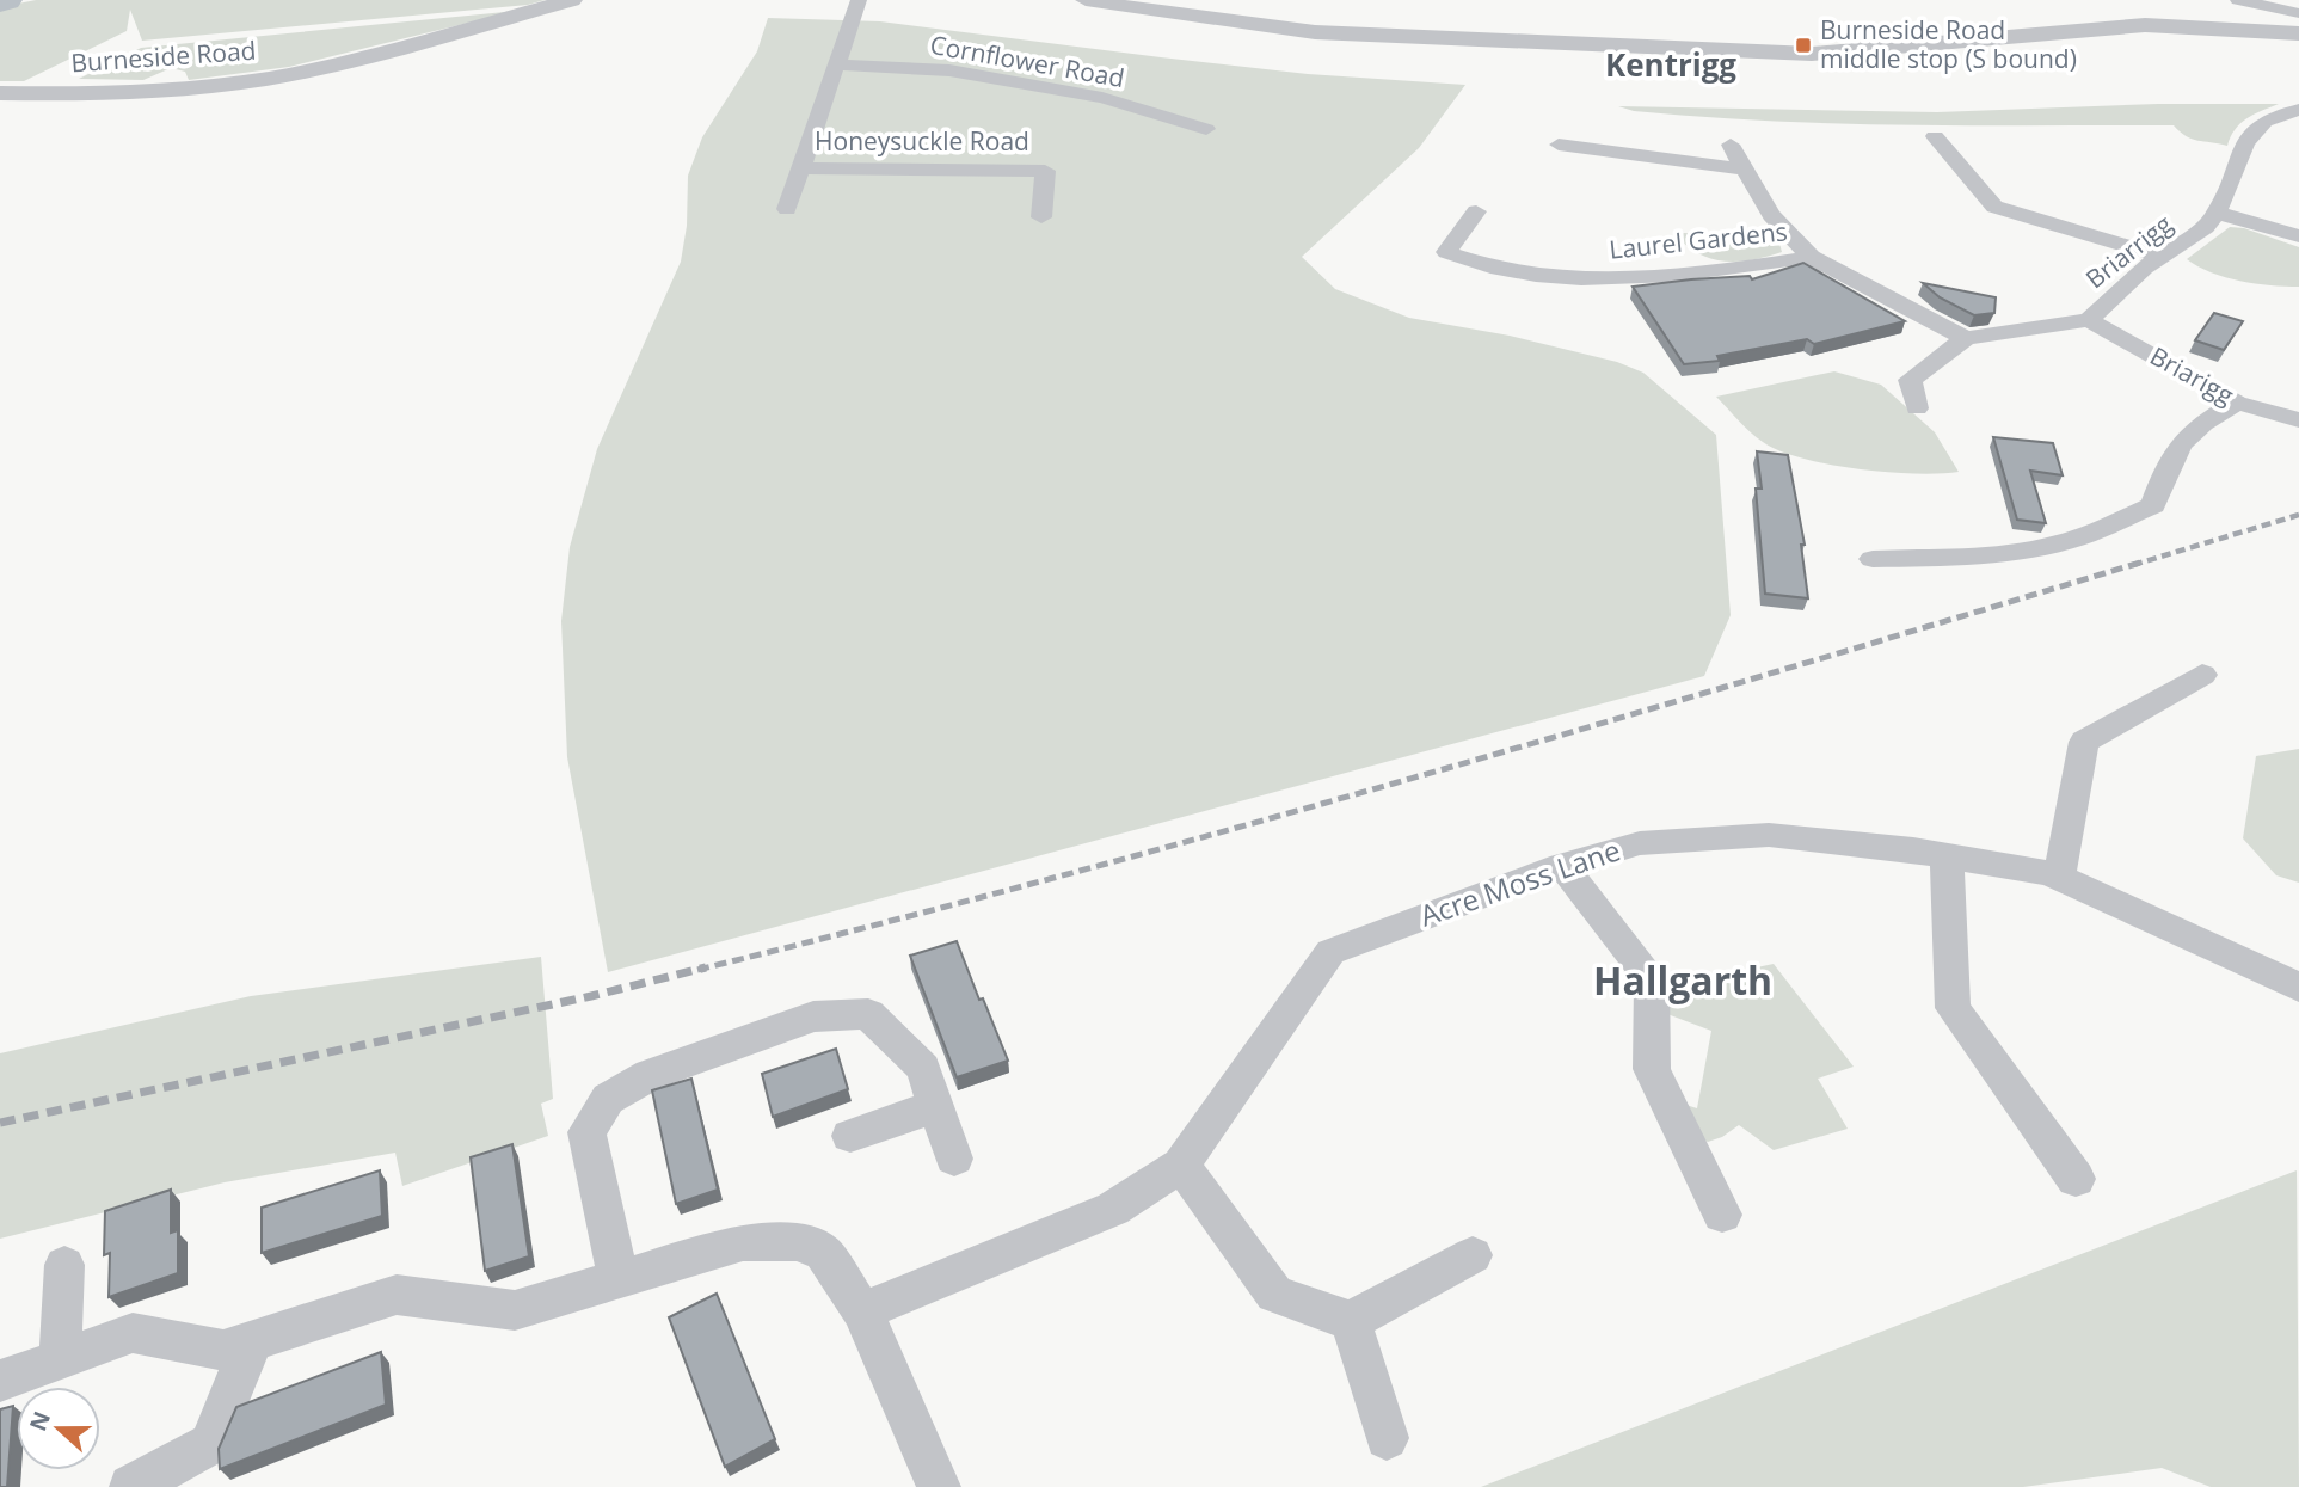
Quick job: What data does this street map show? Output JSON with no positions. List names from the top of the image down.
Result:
{
  "streets": {
    "street": [
      "Burneside Road",
      "Cornflower Road",
      "Honeysuckle Road",
      "Laurel Gardens",
      "Briarrigg",
      "Briarigg",
      "Acre Moss Lane"
    ]
  },
  "crossings": [
    ["Laurel Gardens", "Briarrigg"],
    ["Briarrigg", "Briarigg"]
  ],
  "districts": ["Kentrigg", "Hallgarth"],
  "places": {
    "transit": ["Burneside Road middle stop (S bound)"]
  },
  "north": "left"
}
